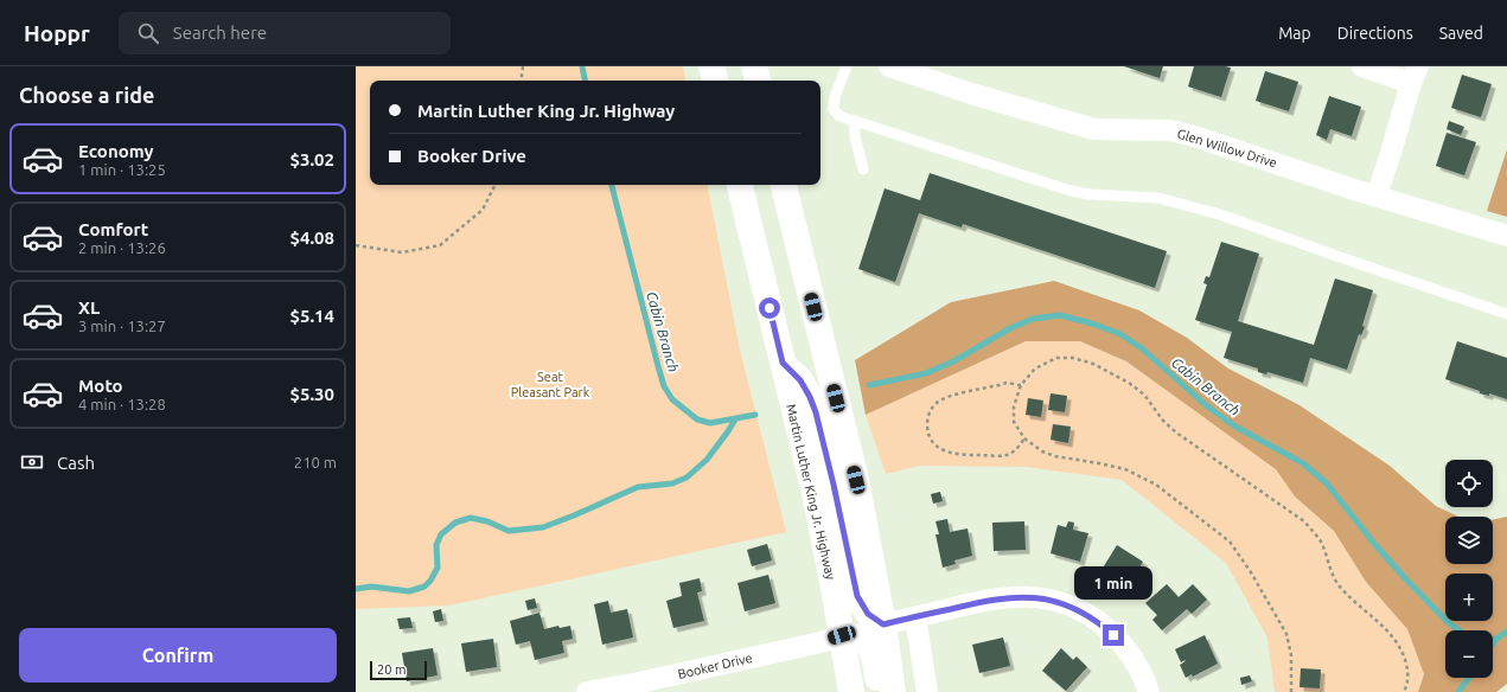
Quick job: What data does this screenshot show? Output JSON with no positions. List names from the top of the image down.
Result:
{
  "streets": {
    "main road": ["Martin Luther King Jr. Highway"],
    "street": ["Glen Willow Drive", "Booker Drive"]
  },
  "crossings": [
    ["Martin Luther King Jr. Highway", "Booker Drive"]
  ],
  "water": ["Cabin Branch"],
  "parks": ["Seat Pleasant Park"],
  "scale_bar": "20 m",
  "page": {
    "header": "Hoppr",
    "search": "Search here",
    "nav": ["Map", "Directions", "Saved"],
    "heading": "Choose a ride",
    "banner": ["Martin Luther King Jr. Highway", "Booker Drive"],
    "list": [
      {
        "name": "Economy",
        "note": "1 min · 13:25",
        "value": "$3.02"
      },
      {
        "name": "Comfort",
        "note": "2 min · 13:26",
        "value": "$4.08"
      },
      {
        "name": "XL",
        "note": "3 min · 13:27",
        "value": "$5.14"
      },
      {
        "name": "Moto",
        "note": "4 min · 13:28",
        "value": "$5.30"
      }
    ],
    "pay": ["Cash", "210 m"],
    "map_buttons": ["+", "−"],
    "bubble": "1 min",
    "buttons": "Confirm",
    "scale": "20 m"
  }
}
